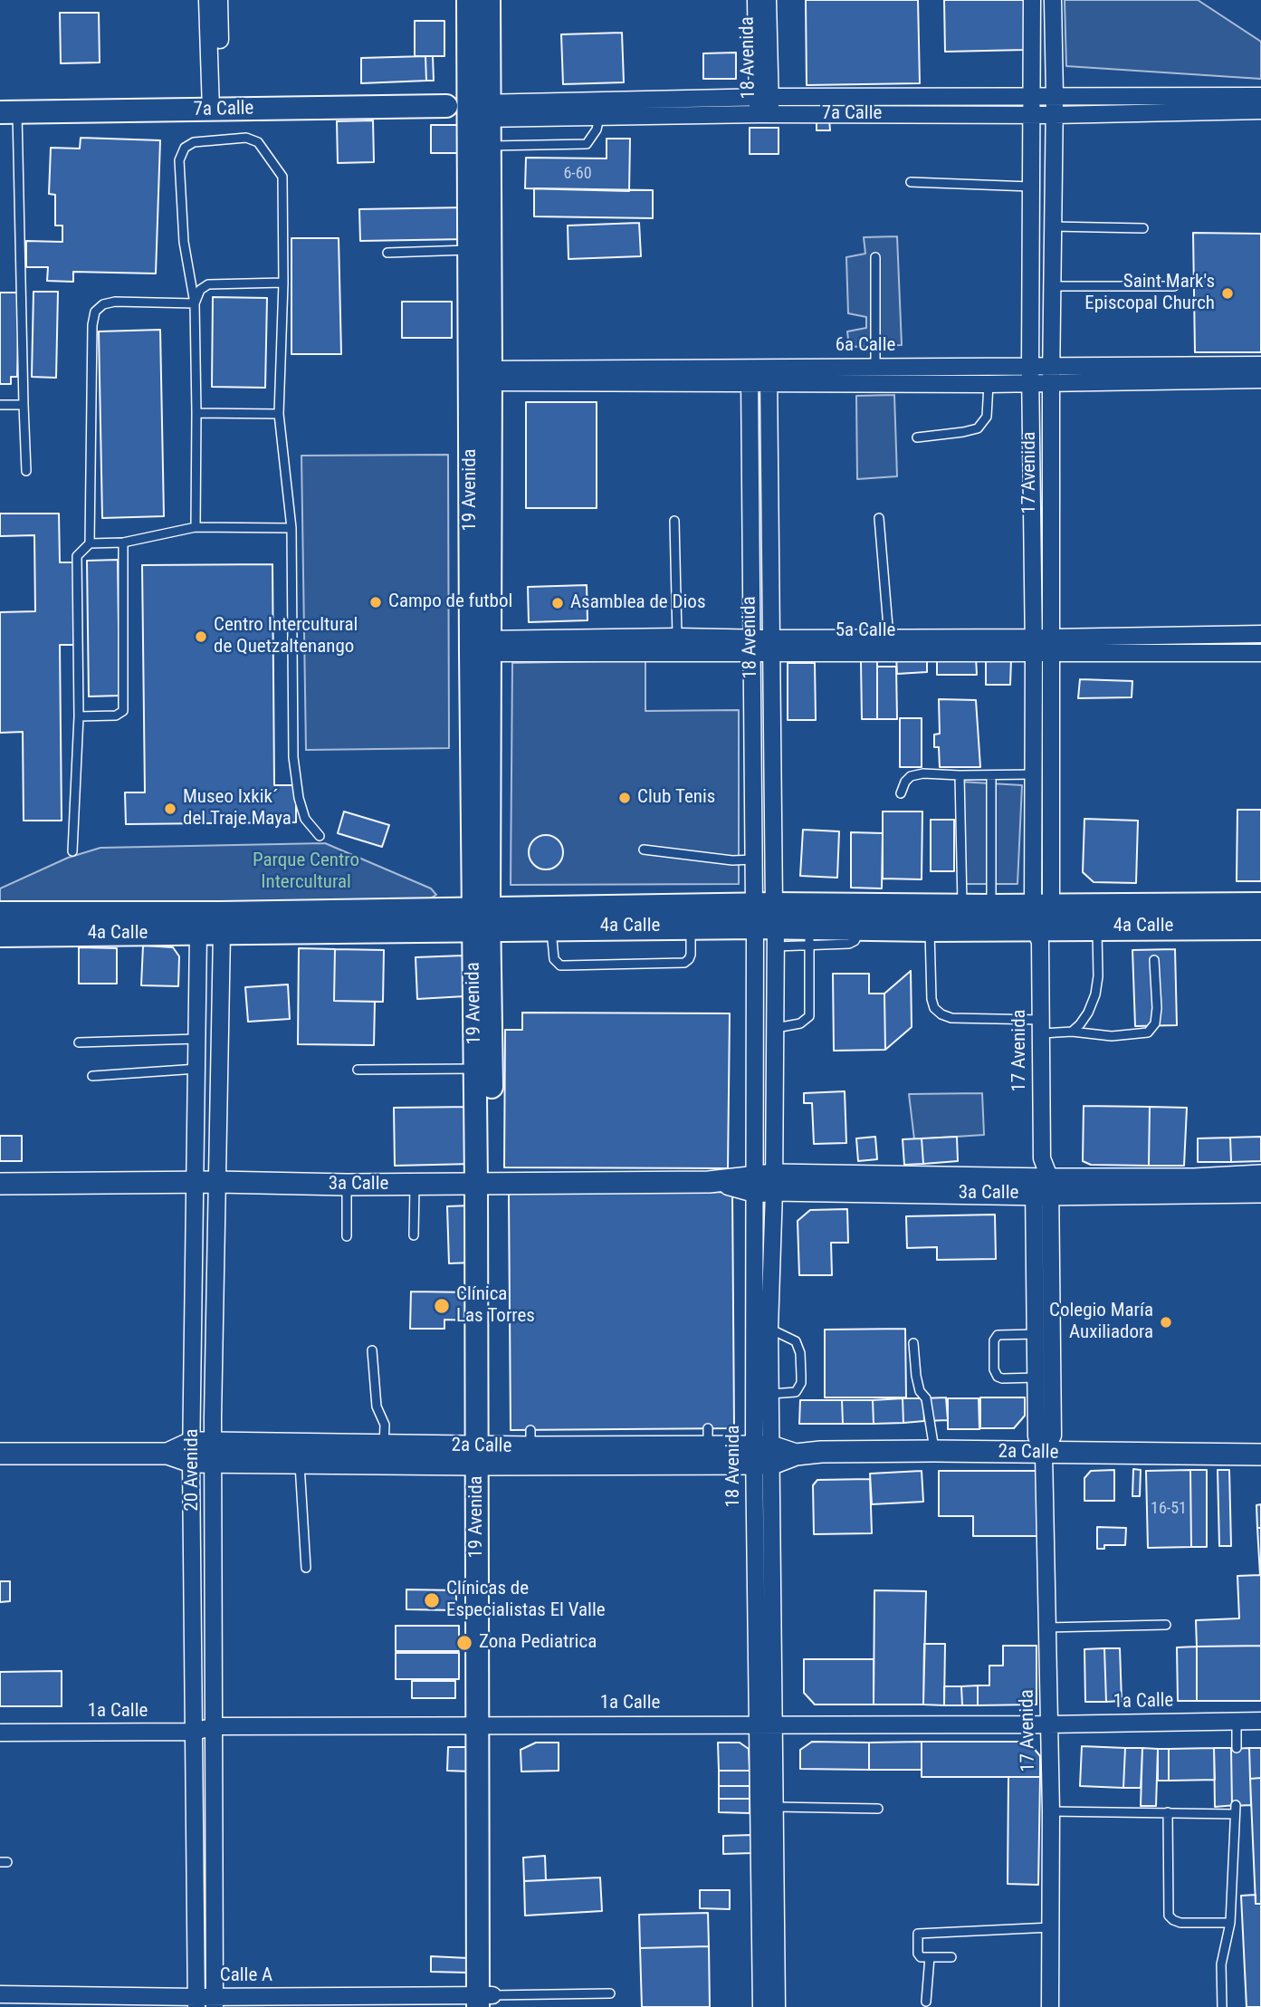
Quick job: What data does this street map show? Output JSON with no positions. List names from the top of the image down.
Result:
{
  "streets": {
    "main road": ["7a Calle", "19 Avenida", "4a Calle"],
    "street": [
      "18 Avenida",
      "6a Calle",
      "17 Avenida",
      "5a Calle",
      "3a Calle",
      "2a Calle",
      "20 Avenida",
      "1a Calle",
      "Calle A"
    ]
  },
  "crossings": [
    ["18 Avenida", "7a Calle"],
    ["18 Avenida", "6a Calle"],
    ["18 Avenida", "5a Calle"],
    ["18 Avenida", "4a Calle"],
    ["18 Avenida", "3a Calle"],
    ["18 Avenida", "2a Calle"],
    ["18 Avenida", "1a Calle"],
    ["7a Calle", "17 Avenida"],
    ["7a Calle", "19 Avenida"],
    ["6a Calle", "17 Avenida"],
    ["6a Calle", "19 Avenida"],
    ["17 Avenida", "5a Calle"],
    ["17 Avenida", "4a Calle"],
    ["17 Avenida", "3a Calle"],
    ["17 Avenida", "2a Calle"],
    ["17 Avenida", "1a Calle"],
    ["19 Avenida", "5a Calle"],
    ["19 Avenida", "4a Calle"],
    ["19 Avenida", "3a Calle"],
    ["19 Avenida", "2a Calle"],
    ["19 Avenida", "1a Calle"],
    ["19 Avenida", "Calle A"],
    ["4a Calle", "20 Avenida"],
    ["3a Calle", "20 Avenida"],
    ["2a Calle", "20 Avenida"],
    ["20 Avenida", "1a Calle"],
    ["20 Avenida", "Calle A"]
  ],
  "parks": ["Parque Centro Intercultural"],
  "places": [
    "Saint Mark's Episcopal Church",
    "Campo de futbol",
    "Asamblea de Dios",
    "Centro Intercultural de Quetzaltenango",
    "Club Tenis",
    "Museo Ixkik´ del Traje Maya",
    "Clínica Las Torres",
    "Colegio María Auxiliadora",
    "Clínicas de Especialistas El Valle",
    "Zona Pediatrica"
  ],
  "house_numbers": ["6-60", "16-51"]
}
